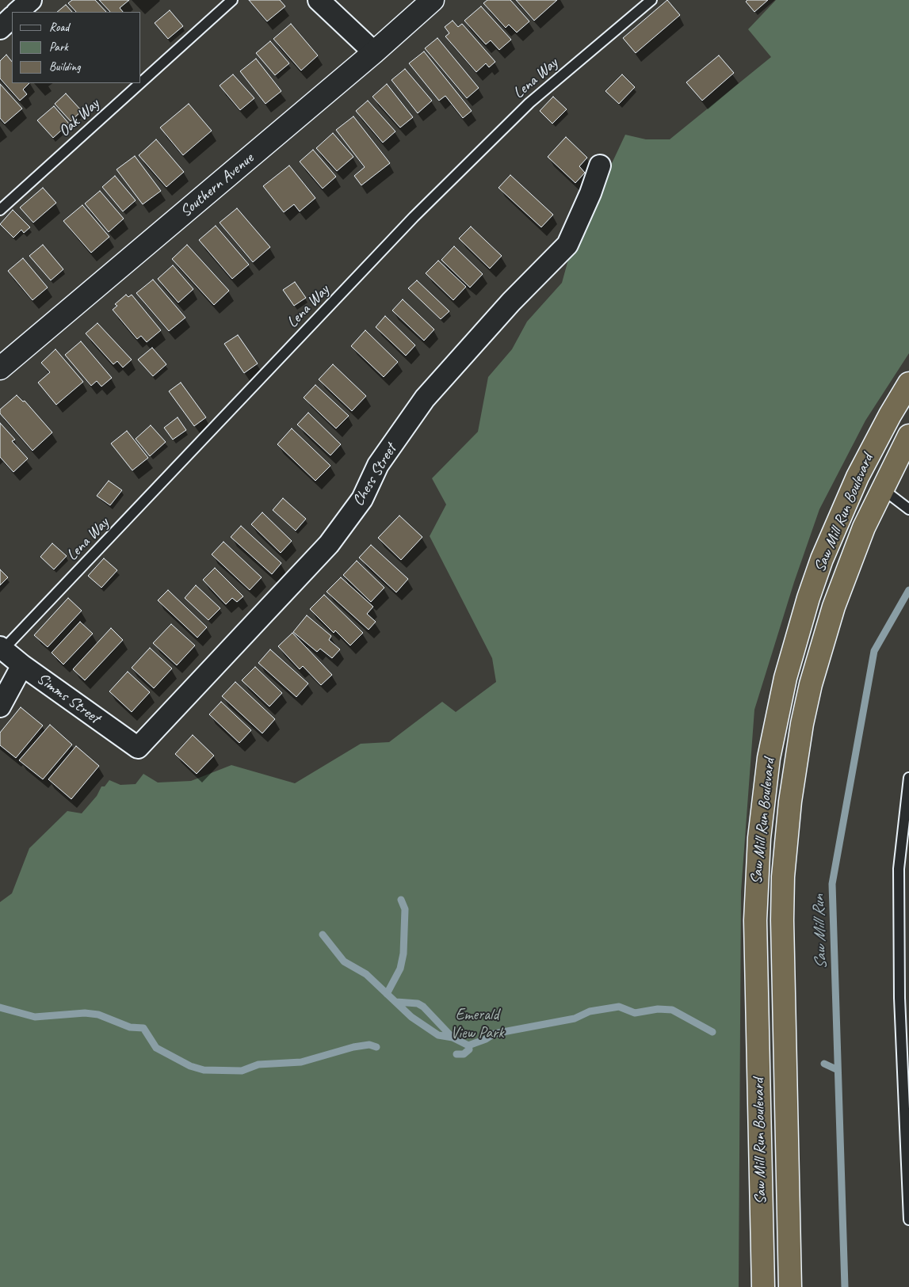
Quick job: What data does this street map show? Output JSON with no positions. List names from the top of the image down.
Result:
{
  "streets": {
    "highway": ["Saw Mill Run Boulevard"],
    "street": ["Southern Avenue", "Chess Street", "Simms Street"],
    "lane": ["Lena Way", "Oak Way"]
  },
  "crossings": [
    ["Lena Way", "Simms Street"],
    ["Chess Street", "Simms Street"]
  ],
  "water": ["Saw Mill Run"],
  "parks": ["Emerald View Park"],
  "legend": ["Road", "Park", "Building"]
}
